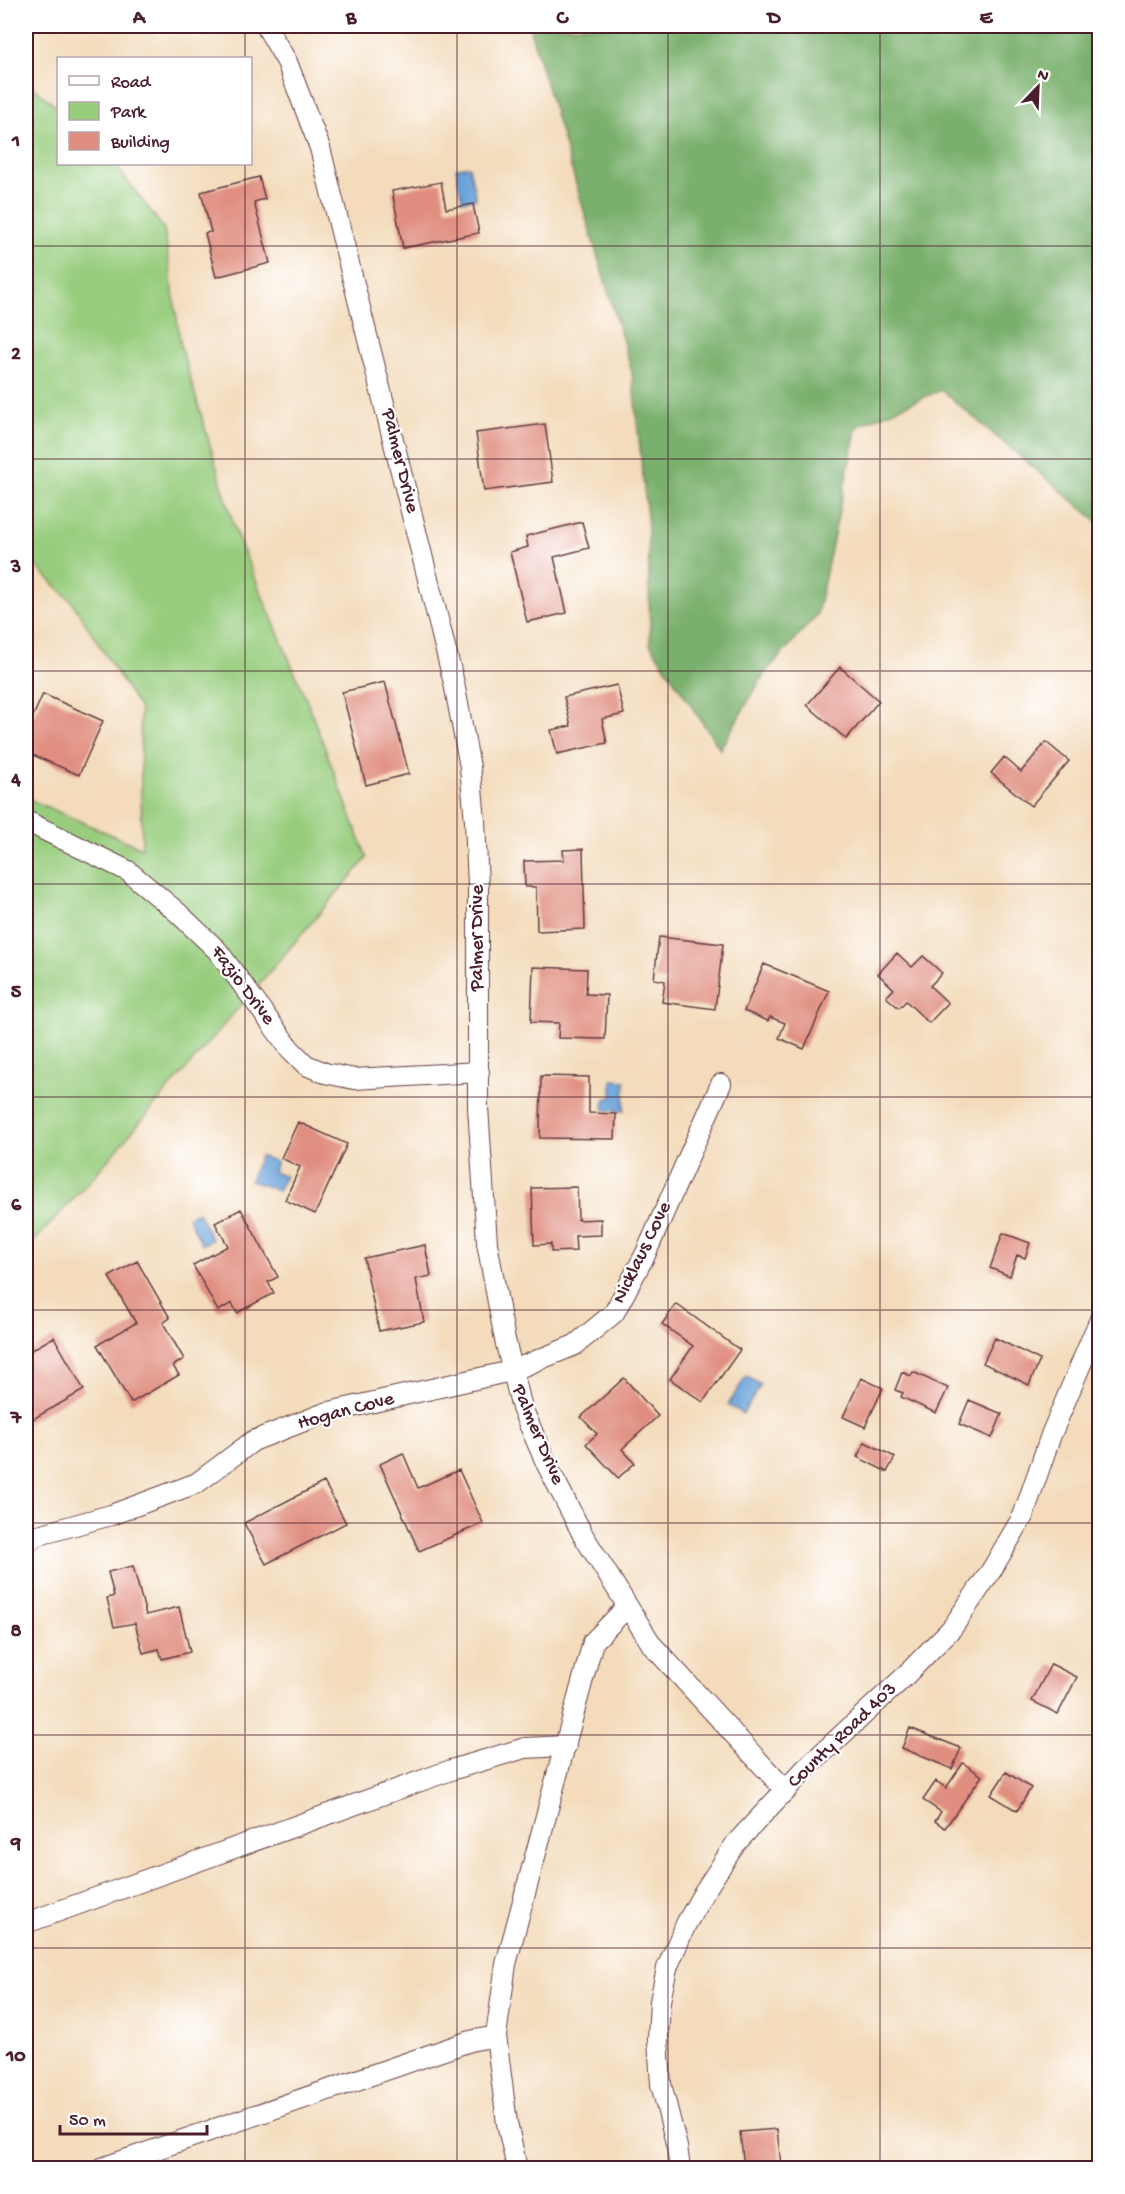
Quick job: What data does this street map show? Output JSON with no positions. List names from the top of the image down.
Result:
{
  "streets": {
    "street": [
      "Palmer Drive",
      "Fazio Drive",
      "Nicklaus Cove",
      "Hogan Cove",
      "County Road 403"
    ]
  },
  "crossings": [
    ["Palmer Drive", "Fazio Drive"],
    ["Palmer Drive", "Nicklaus Cove"],
    ["Palmer Drive", "Hogan Cove"],
    ["Palmer Drive", "County Road 403"],
    ["Nicklaus Cove", "Hogan Cove"]
  ],
  "legend": ["Road", "Park", "Building"],
  "scale_bar": "50 m",
  "north": "top right",
  "grid": {
    "columns": [
      "A",
      "B",
      "C",
      "D",
      "E"
    ],
    "rows": [
      "1",
      "2",
      "3",
      "4",
      "5",
      "6",
      "7",
      "8",
      "9",
      "10"
    ]
  }
}
